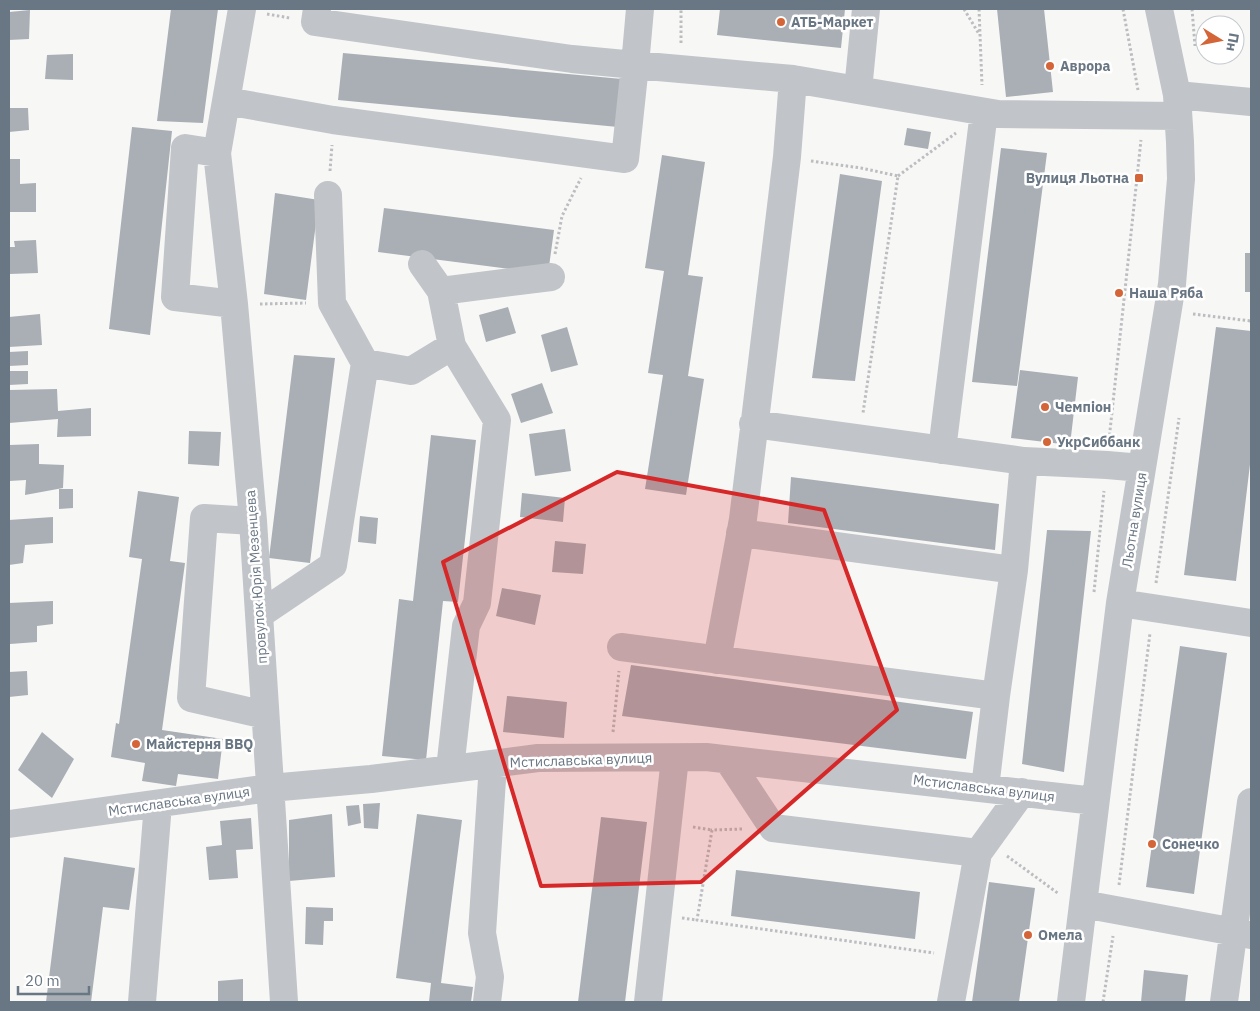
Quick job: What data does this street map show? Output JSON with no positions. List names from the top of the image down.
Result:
{
  "streets": {
    "street": ["Льотна вулиця", "провулок Юрія Мезенцева", "Мстиславська вулиця"]
  },
  "crossings": [
    ["Льотна вулиця", "Мстиславська вулиця"],
    ["провулок Юрія Мезенцева", "Мстиславська вулиця"]
  ],
  "places": {
    "other": [
      "АТБ-Маркет",
      "Аврора",
      "Наша Ряба",
      "Чемпіон",
      "УкрСиббанк",
      "Майстерня BBQ",
      "Сонечко",
      "Омела"
    ],
    "transit": ["Вулиця Льотна"]
  },
  "scale_bar": "20 m",
  "north": "right"
}
